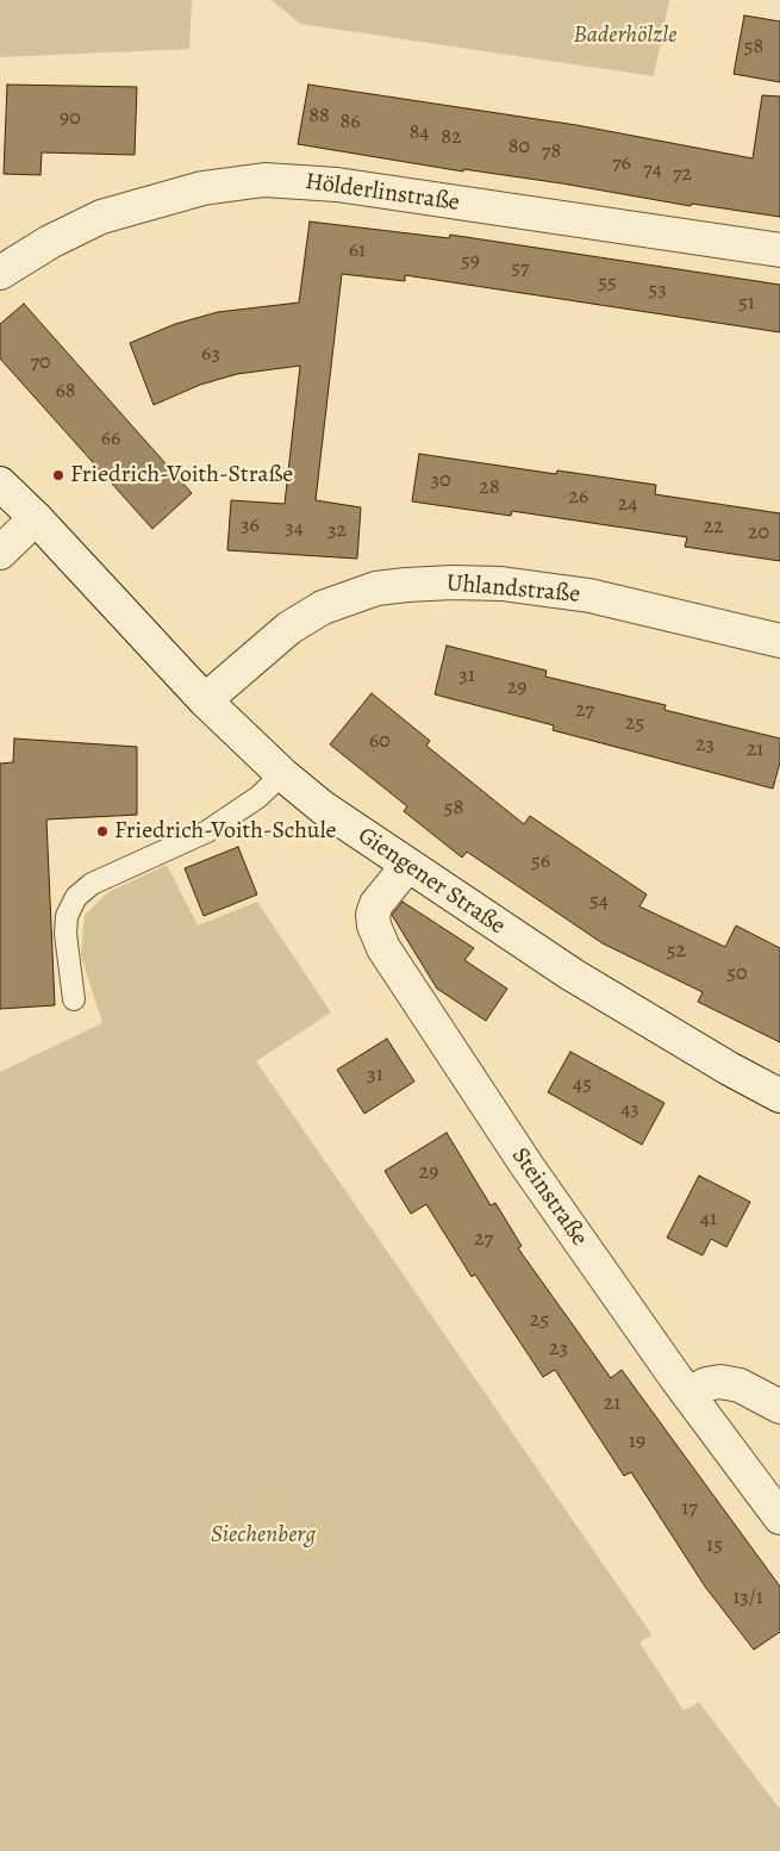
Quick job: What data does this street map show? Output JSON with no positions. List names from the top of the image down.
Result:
{
  "streets": {
    "street": [
      "Hölderlinstraße",
      "Uhlandstraße",
      "Giengener Straße",
      "Steinstraße"
    ]
  },
  "crossings": [
    ["Uhlandstraße", "Giengener Straße"],
    ["Giengener Straße", "Steinstraße"]
  ],
  "parks": ["Baderhölzle", "Siechenberg"],
  "places": ["Friedrich-Voith-Straße", "Friedrich-Voith-Schule"],
  "house_numbers": [
    "58",
    "88",
    "90",
    "86",
    "84",
    "82",
    "80",
    "78",
    "76",
    "74",
    "72",
    "61",
    "59",
    "57",
    "55",
    "53",
    "51",
    "63",
    "70",
    "68",
    "66",
    "30",
    "28",
    "26",
    "24",
    "36",
    "22",
    "34",
    "32",
    "20",
    "31",
    "29",
    "27",
    "25",
    "60",
    "23",
    "21",
    "58",
    "56",
    "54",
    "52",
    "50",
    "31",
    "45",
    "43",
    "29",
    "41",
    "27",
    "25",
    "23",
    "21",
    "19",
    "17",
    "15",
    "13/1"
  ]
}
